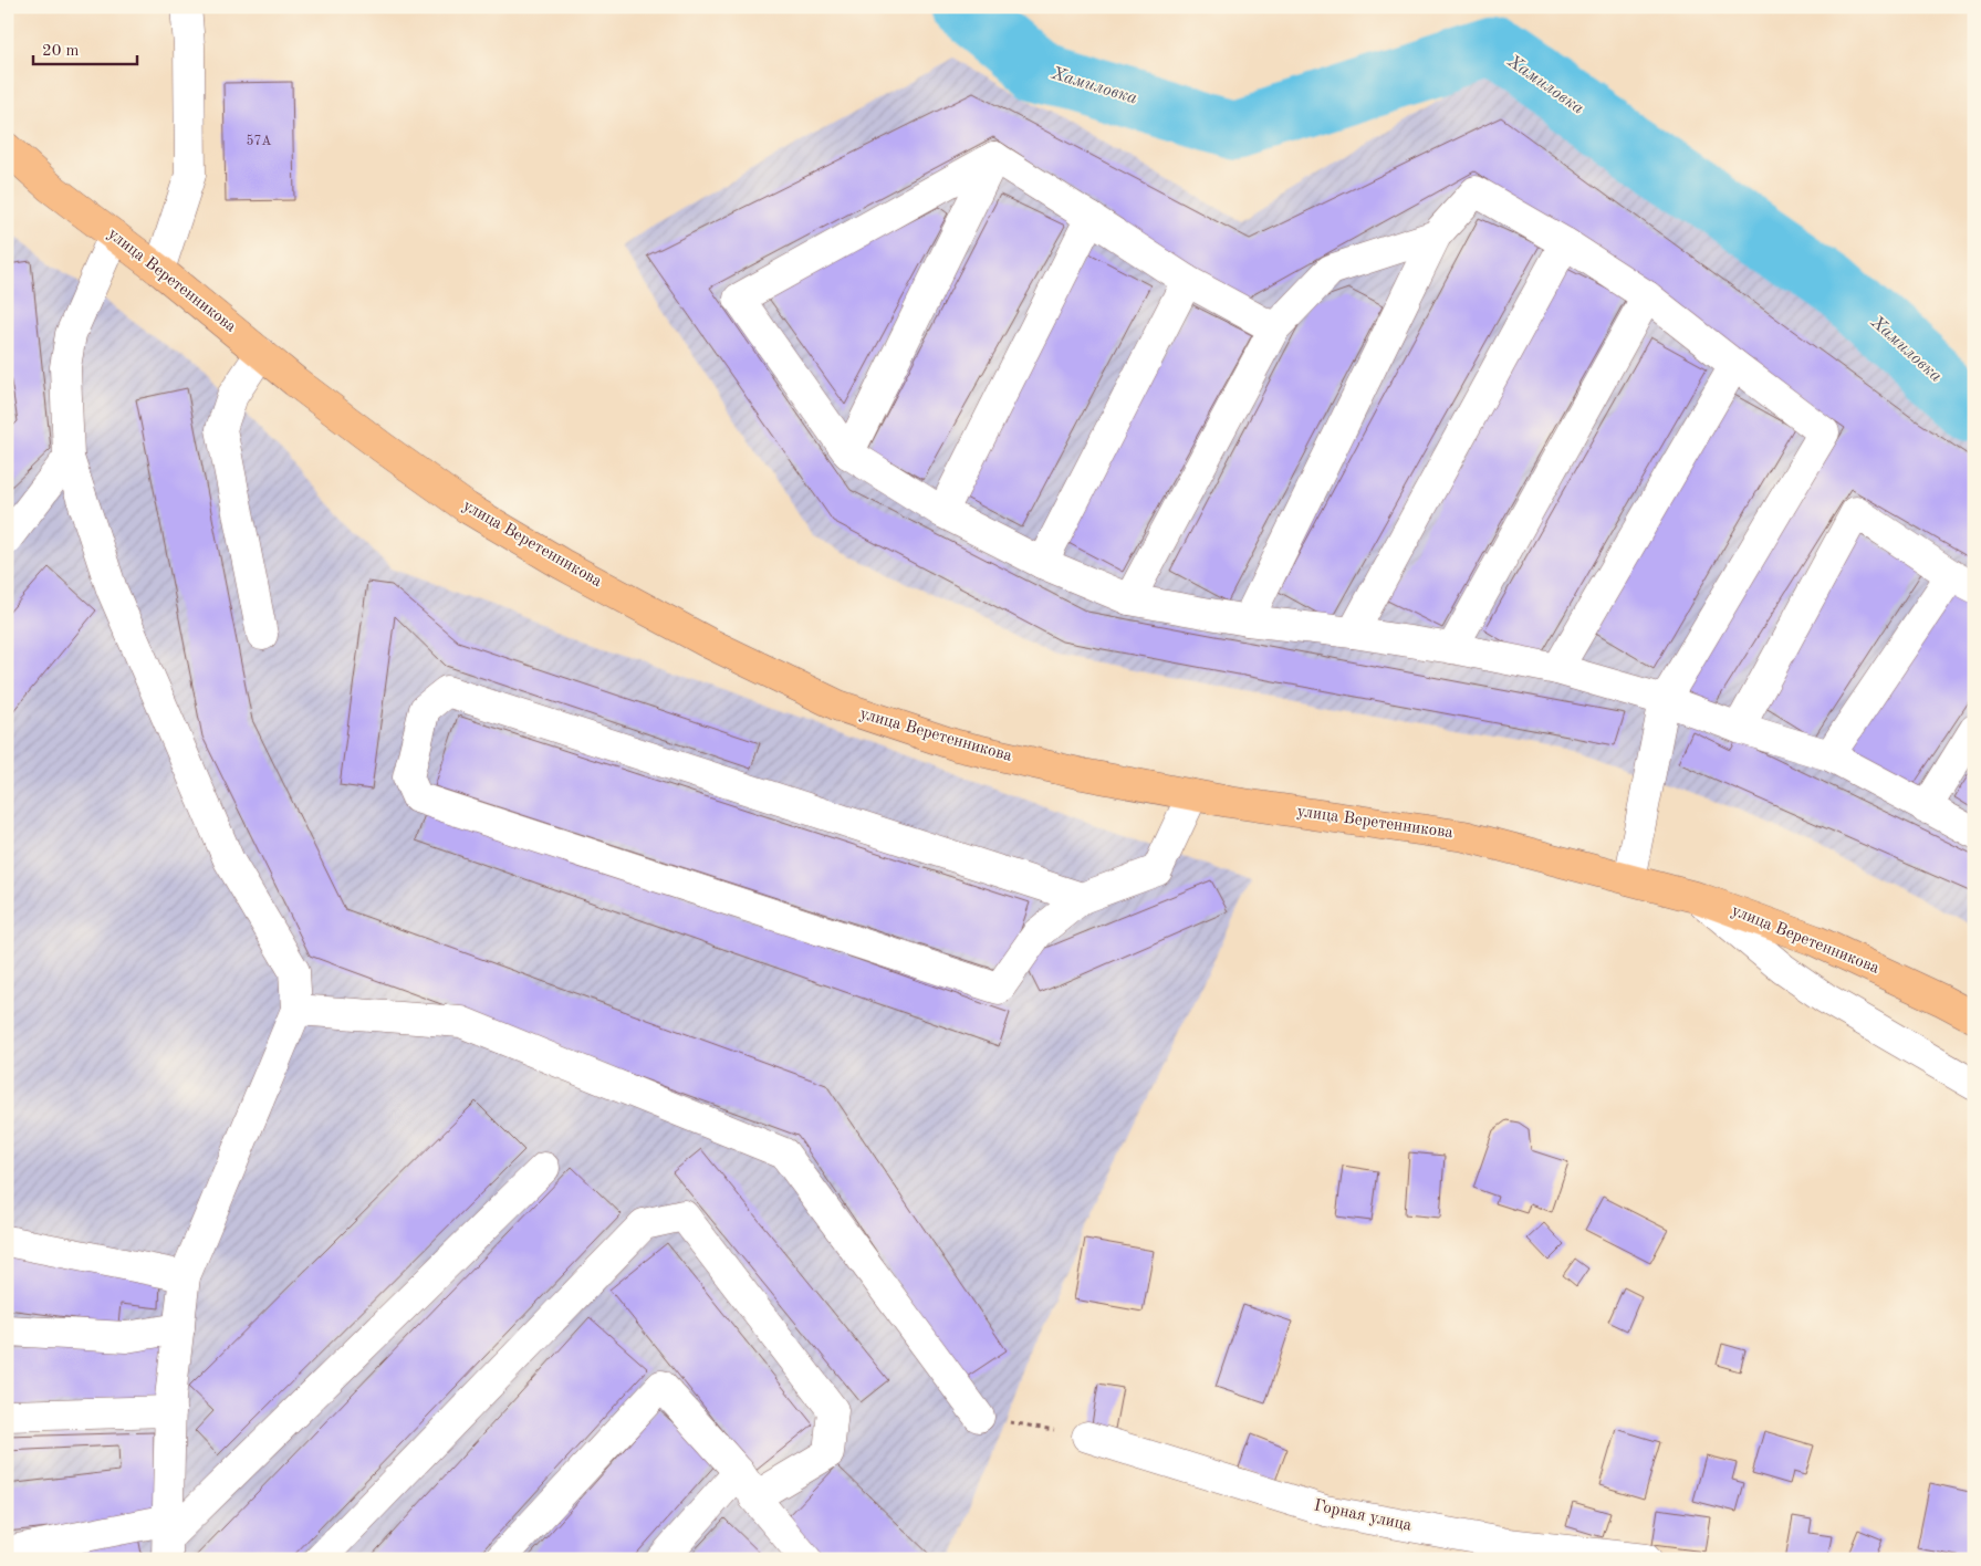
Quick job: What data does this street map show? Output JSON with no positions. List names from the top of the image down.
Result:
{
  "streets": {
    "main road": ["улица Веретенникова"],
    "street": ["Горная улица"]
  },
  "water": ["Хамиловка"],
  "house_numbers": ["57А"],
  "scale_bar": "20 m"
}
